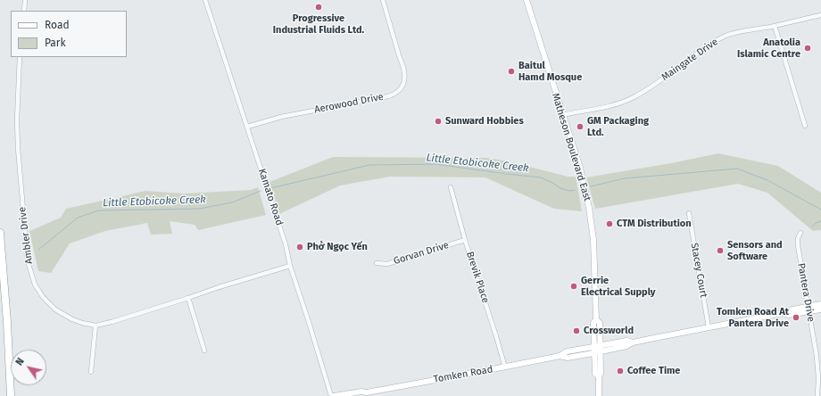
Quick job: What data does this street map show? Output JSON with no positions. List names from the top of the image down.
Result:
{
  "streets": {
    "main road": ["Matheson Boulevard East", "Tomken Road"],
    "street": [
      "Maingate Drive",
      "Aerowood Drive",
      "Kamato Road",
      "Ambler Drive",
      "Gorvan Drive",
      "Stacey Court",
      "Brevik Place",
      "Pantera Drive"
    ]
  },
  "crossings": [
    ["Maingate Drive", "Matheson Boulevard East"],
    ["Aerowood Drive", "Kamato Road"],
    ["Matheson Boulevard East", "Tomken Road"],
    ["Kamato Road", "Ambler Drive"],
    ["Kamato Road", "Tomken Road"],
    ["Gorvan Drive", "Brevik Place"],
    ["Stacey Court", "Tomken Road"],
    ["Brevik Place", "Tomken Road"],
    ["Pantera Drive", "Tomken Road"]
  ],
  "water": ["Little Etobicoke Creek"],
  "places": [
    "Progressive Industrial Fluids Ltd.",
    "Anatolia Islamic Centre",
    "Baitul Hamd Mosque",
    "Sunward Hobbies",
    "GM Packaging Ltd.",
    "CTM Distribution",
    "Phở Ngọc Yến",
    "Sensors and Software",
    "Gerrie Electrical Supply",
    "Tomken Road At Pantera Drive",
    "Crossworld",
    "Coffee Time"
  ],
  "legend": ["Road", "Park"],
  "north": "top left"
}
